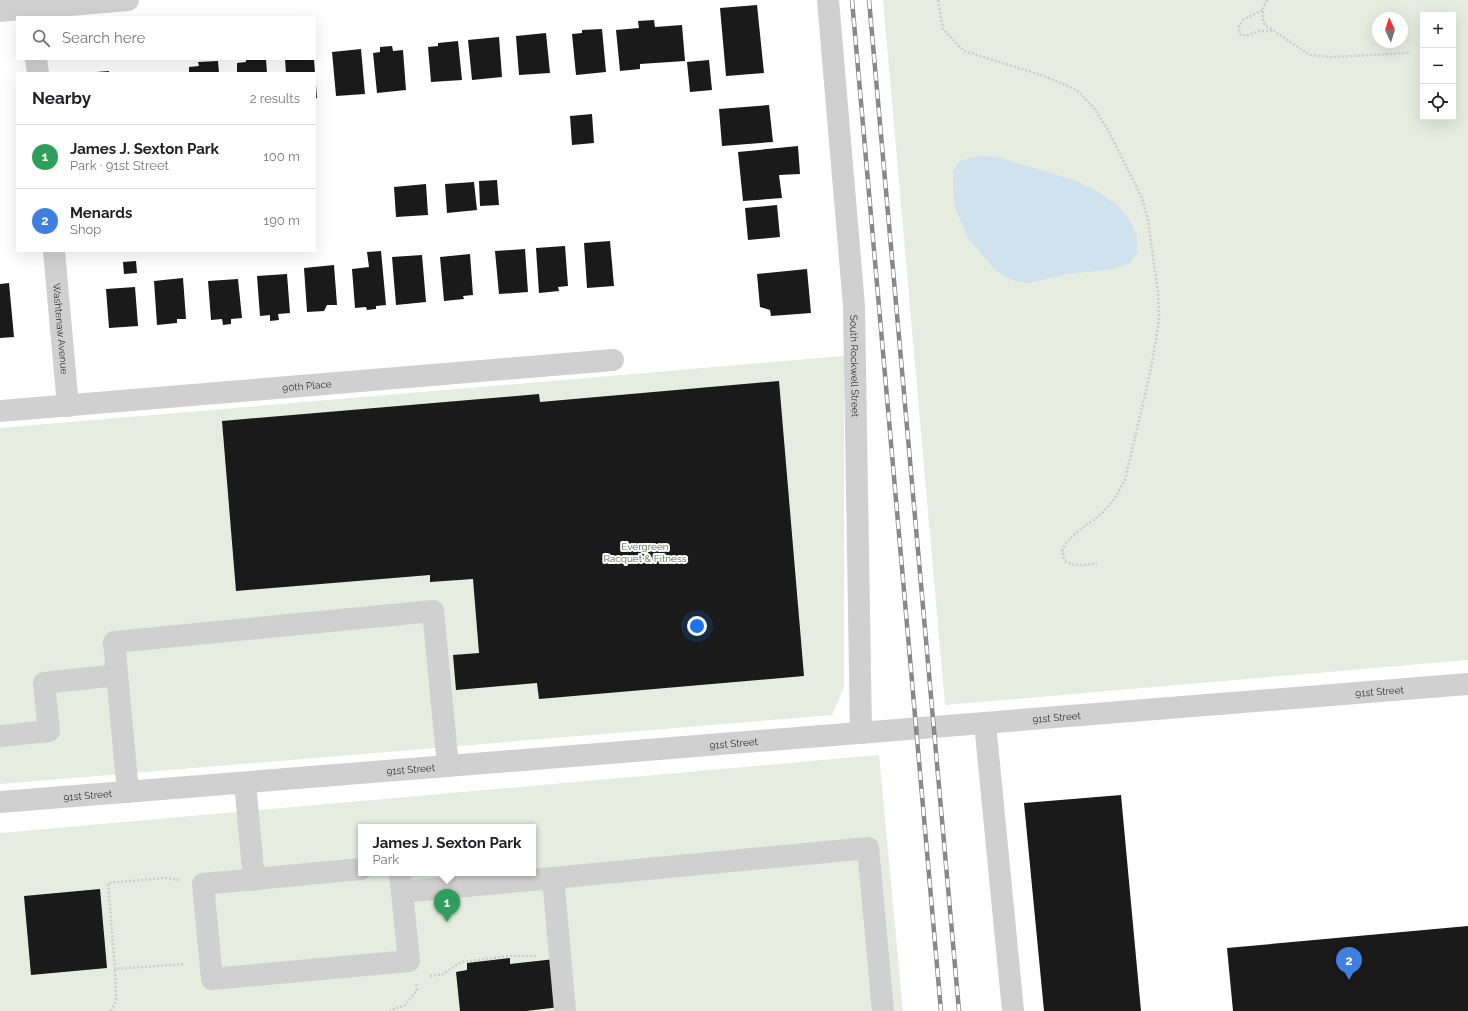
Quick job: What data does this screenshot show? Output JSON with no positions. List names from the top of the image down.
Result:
{
  "streets": {
    "street": [
      "Washtenaw Avenue",
      "South Rockwell Street",
      "90th Place",
      "91st Street"
    ]
  },
  "crossings": [
    ["Washtenaw Avenue", "90th Place"],
    ["South Rockwell Street", "91st Street"]
  ],
  "parks": ["Evergreen Racquet & Fitness"],
  "north": "top",
  "page": {
    "map_buttons": ["+", "−"],
    "search": "Search here",
    "heading": ["Nearby", "2 results"],
    "list": [
      {
        "mark": "1",
        "name": "James J. Sexton Park",
        "note": "Park · 91st Street",
        "value": "100 m"
      },
      {
        "mark": "2",
        "name": "Menards",
        "note": "Shop",
        "value": "190 m"
      }
    ],
    "popup": ["James J. Sexton Park", "Park"],
    "pins": ["1", "2"]
  }
}
